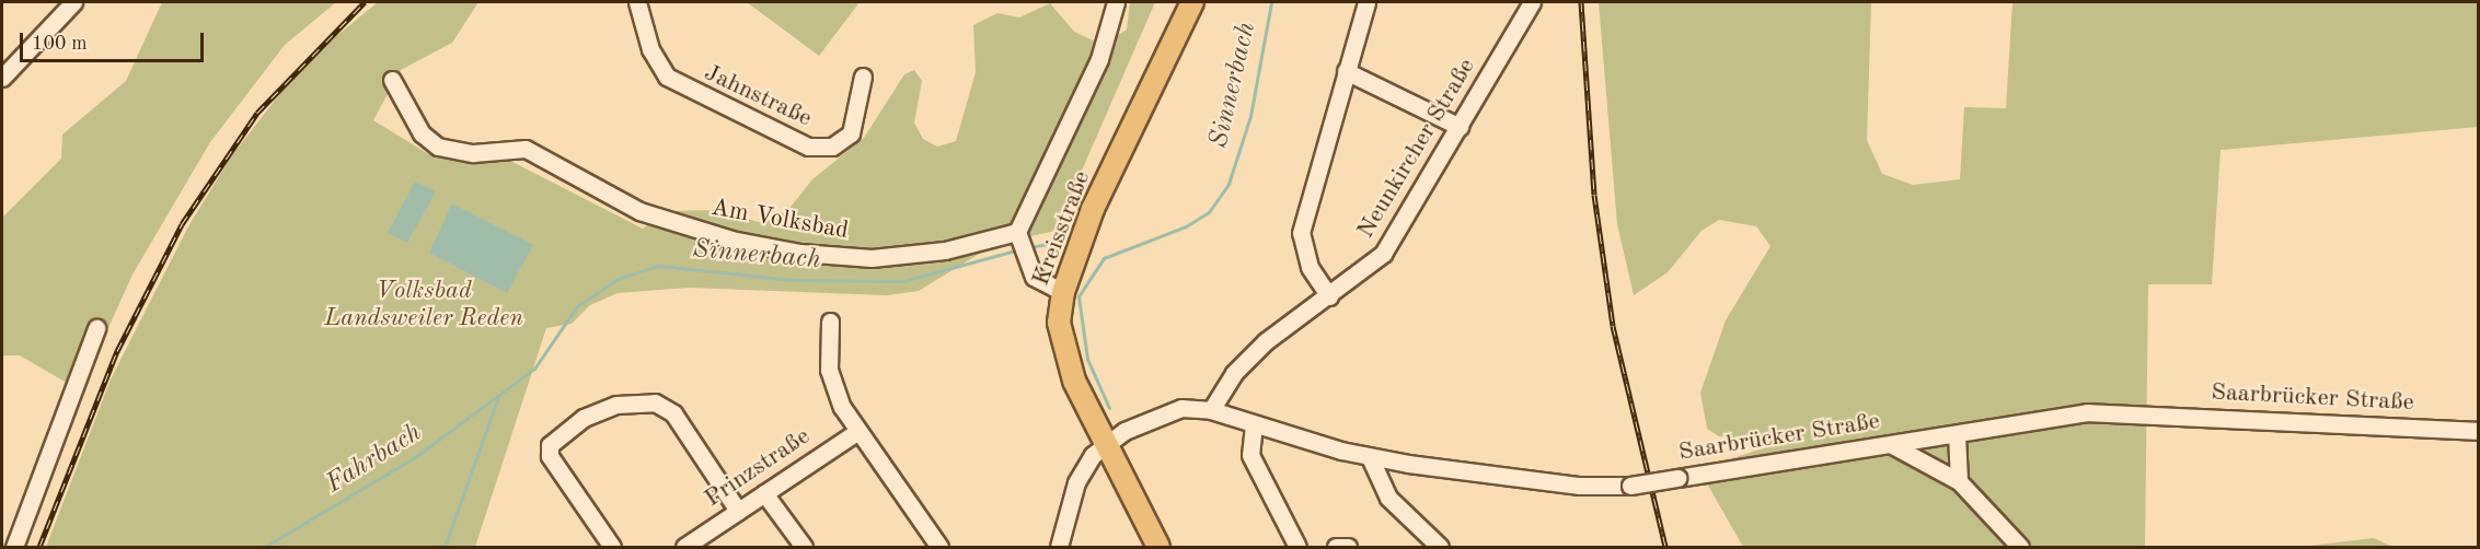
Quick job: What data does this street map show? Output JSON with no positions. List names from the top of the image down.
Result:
{
  "streets": {
    "main road": ["Kreisstraße"],
    "street": [
      "Jahnstraße",
      "Neunkircher Straße",
      "Am Volksbad",
      "Saarbrücker Straße",
      "Prinzstraße"
    ]
  },
  "crossings": [
    ["Neunkircher Straße", "Saarbrücker Straße"],
    ["Kreisstraße", "Saarbrücker Straße"]
  ],
  "water": ["Sinnerbach", "Fahrbach"],
  "parks": ["Volksbad Landsweiler Reden"],
  "scale_bar": "100 m"
}
